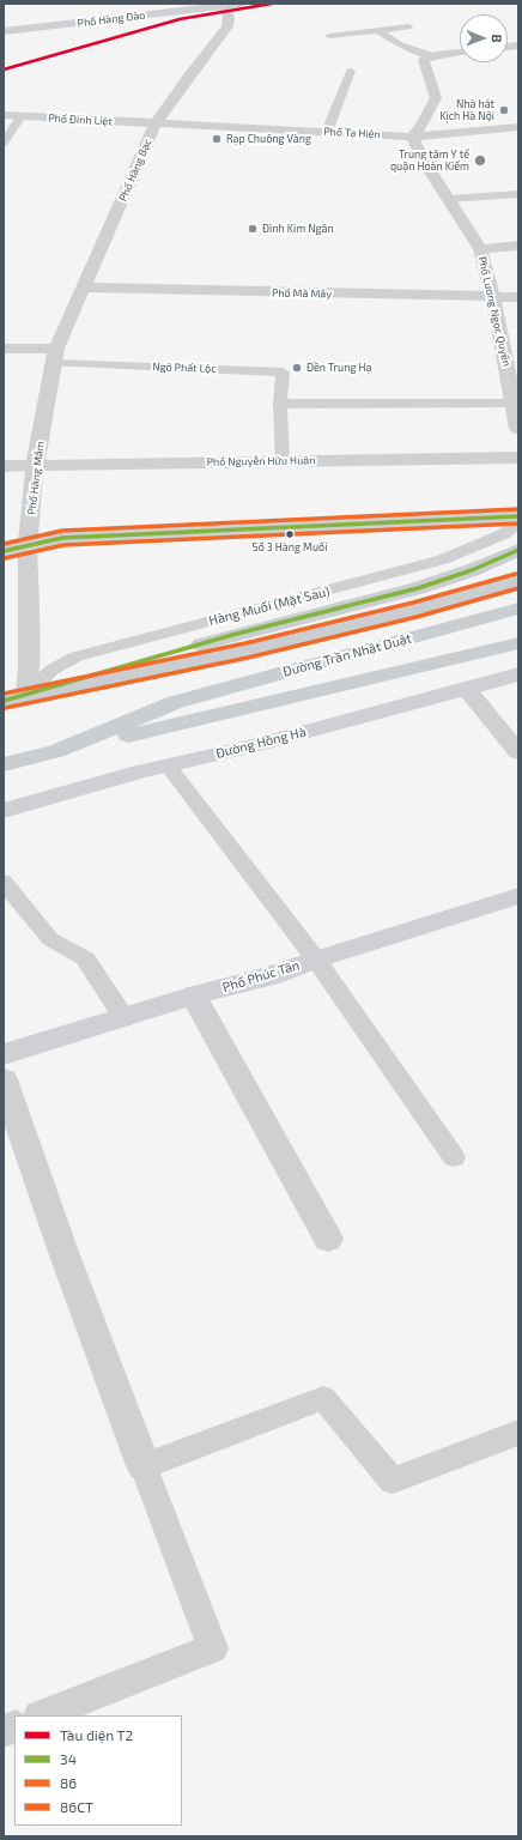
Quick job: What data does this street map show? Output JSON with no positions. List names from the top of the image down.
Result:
{
  "streets": {
    "main road": ["Đường Trần Nhật Duật"],
    "street": [
      "Phố Hàng Đào",
      "Phố Đinh Liệt",
      "Phố Tạ Hiện",
      "Phố Hàng Bạc",
      "Phố Mã Mây",
      "Phố Lương Ngọc Quyến",
      "Phố Nguyễn Hữu Huân",
      "Phố Hàng Mắm",
      "Đường Hồng Hà",
      "Phố Phúc Tân"
    ],
    "lane": ["Ngõ Phất Lộc", "Hàng Muối (Mặt Sau)"]
  },
  "crossings": [
    ["Phố Hàng Đào", "Phố Hàng Bạc"],
    ["Phố Đinh Liệt", "Phố Tạ Hiện"],
    ["Phố Đinh Liệt", "Phố Hàng Bạc"],
    ["Phố Tạ Hiện", "Phố Hàng Bạc"],
    ["Phố Tạ Hiện", "Phố Lương Ngọc Quyến"],
    ["Phố Hàng Bạc", "Phố Mã Mây"],
    ["Phố Hàng Bạc", "Ngõ Phất Lộc"],
    ["Phố Hàng Bạc", "Phố Hàng Mắm"],
    ["Phố Mã Mây", "Phố Lương Ngọc Quyến"],
    ["Ngõ Phất Lộc", "Phố Nguyễn Hữu Huân"],
    ["Ngõ Phất Lộc", "Phố Hàng Mắm"],
    ["Phố Nguyễn Hữu Huân", "Phố Hàng Mắm"],
    ["Phố Hàng Mắm", "Hàng Muối (Mặt Sau)"],
    ["Phố Hàng Mắm", "Đường Trần Nhật Duật"],
    ["Hàng Muối (Mặt Sau)", "Đường Trần Nhật Duật"]
  ],
  "places": [
    "Nhà hát Kịch Hà Nội",
    "Rạp Chuông Vàng",
    "Trung tâm Y tế quận Hoàn Kiếm",
    "Đình Kim Ngân",
    "Đền Trung Hạ",
    "Số 3 Hàng Muối"
  ],
  "lines": [
    "metro line T2",
    "transit line 86CT",
    "transit line 34",
    "transit line 86"
  ],
  "legend": [
    "Tàu điện T2",
    "34",
    "86",
    "86CT"
  ],
  "north": "right"
}
